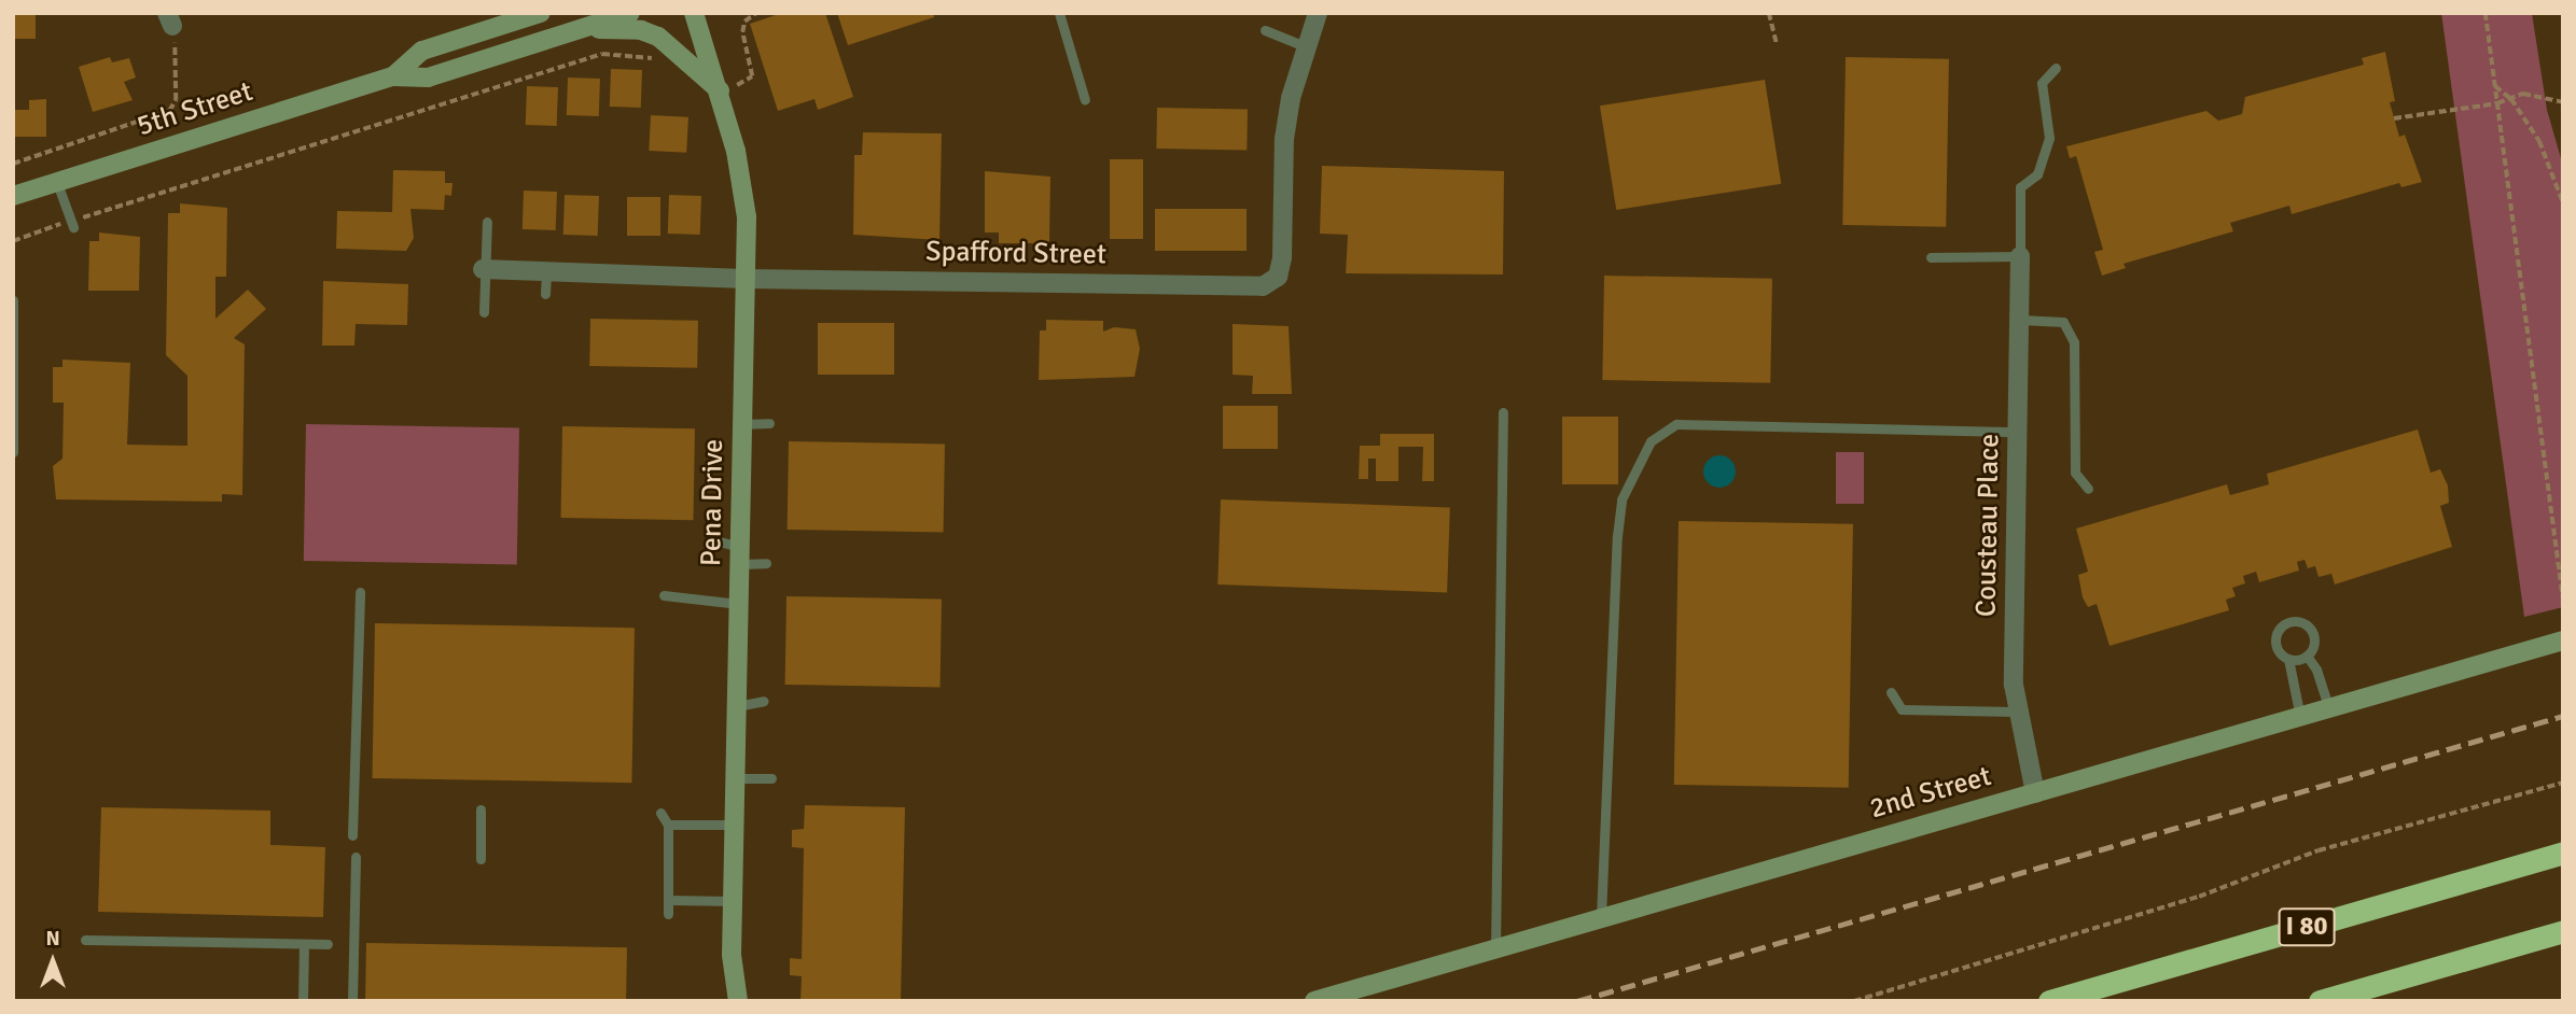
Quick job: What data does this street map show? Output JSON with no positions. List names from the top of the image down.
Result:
{
  "streets": {
    "highway": ["I 80"],
    "street": [
      "5th Street",
      "Spafford Street",
      "Pena Drive",
      "Cousteau Place",
      "2nd Street"
    ]
  },
  "crossings": [
    ["Spafford Street", "Pena Drive"],
    ["Cousteau Place", "2nd Street"]
  ],
  "north": "top"
}
